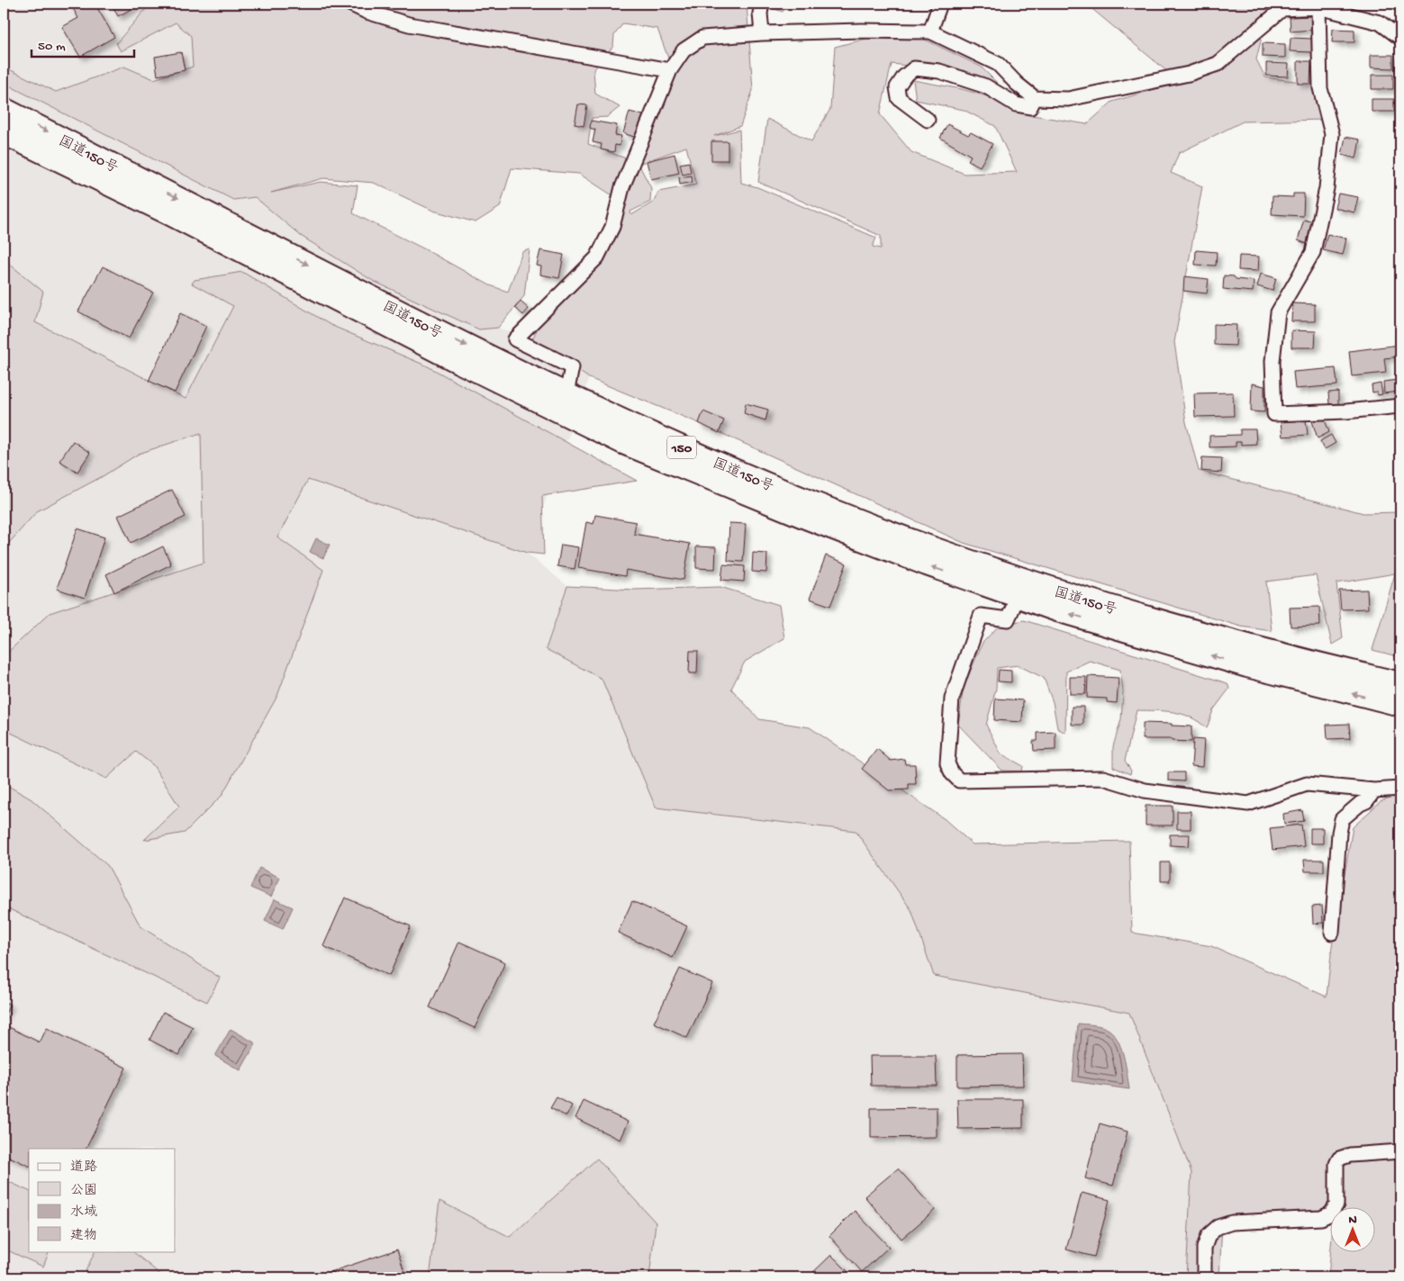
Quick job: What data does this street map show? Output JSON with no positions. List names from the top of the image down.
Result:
{
  "streets": {
    "highway": ["国道150号", "150"]
  },
  "legend": [
    "道路",
    "公園",
    "水域",
    "建物"
  ],
  "scale_bar": "50 m",
  "north": "top"
}
